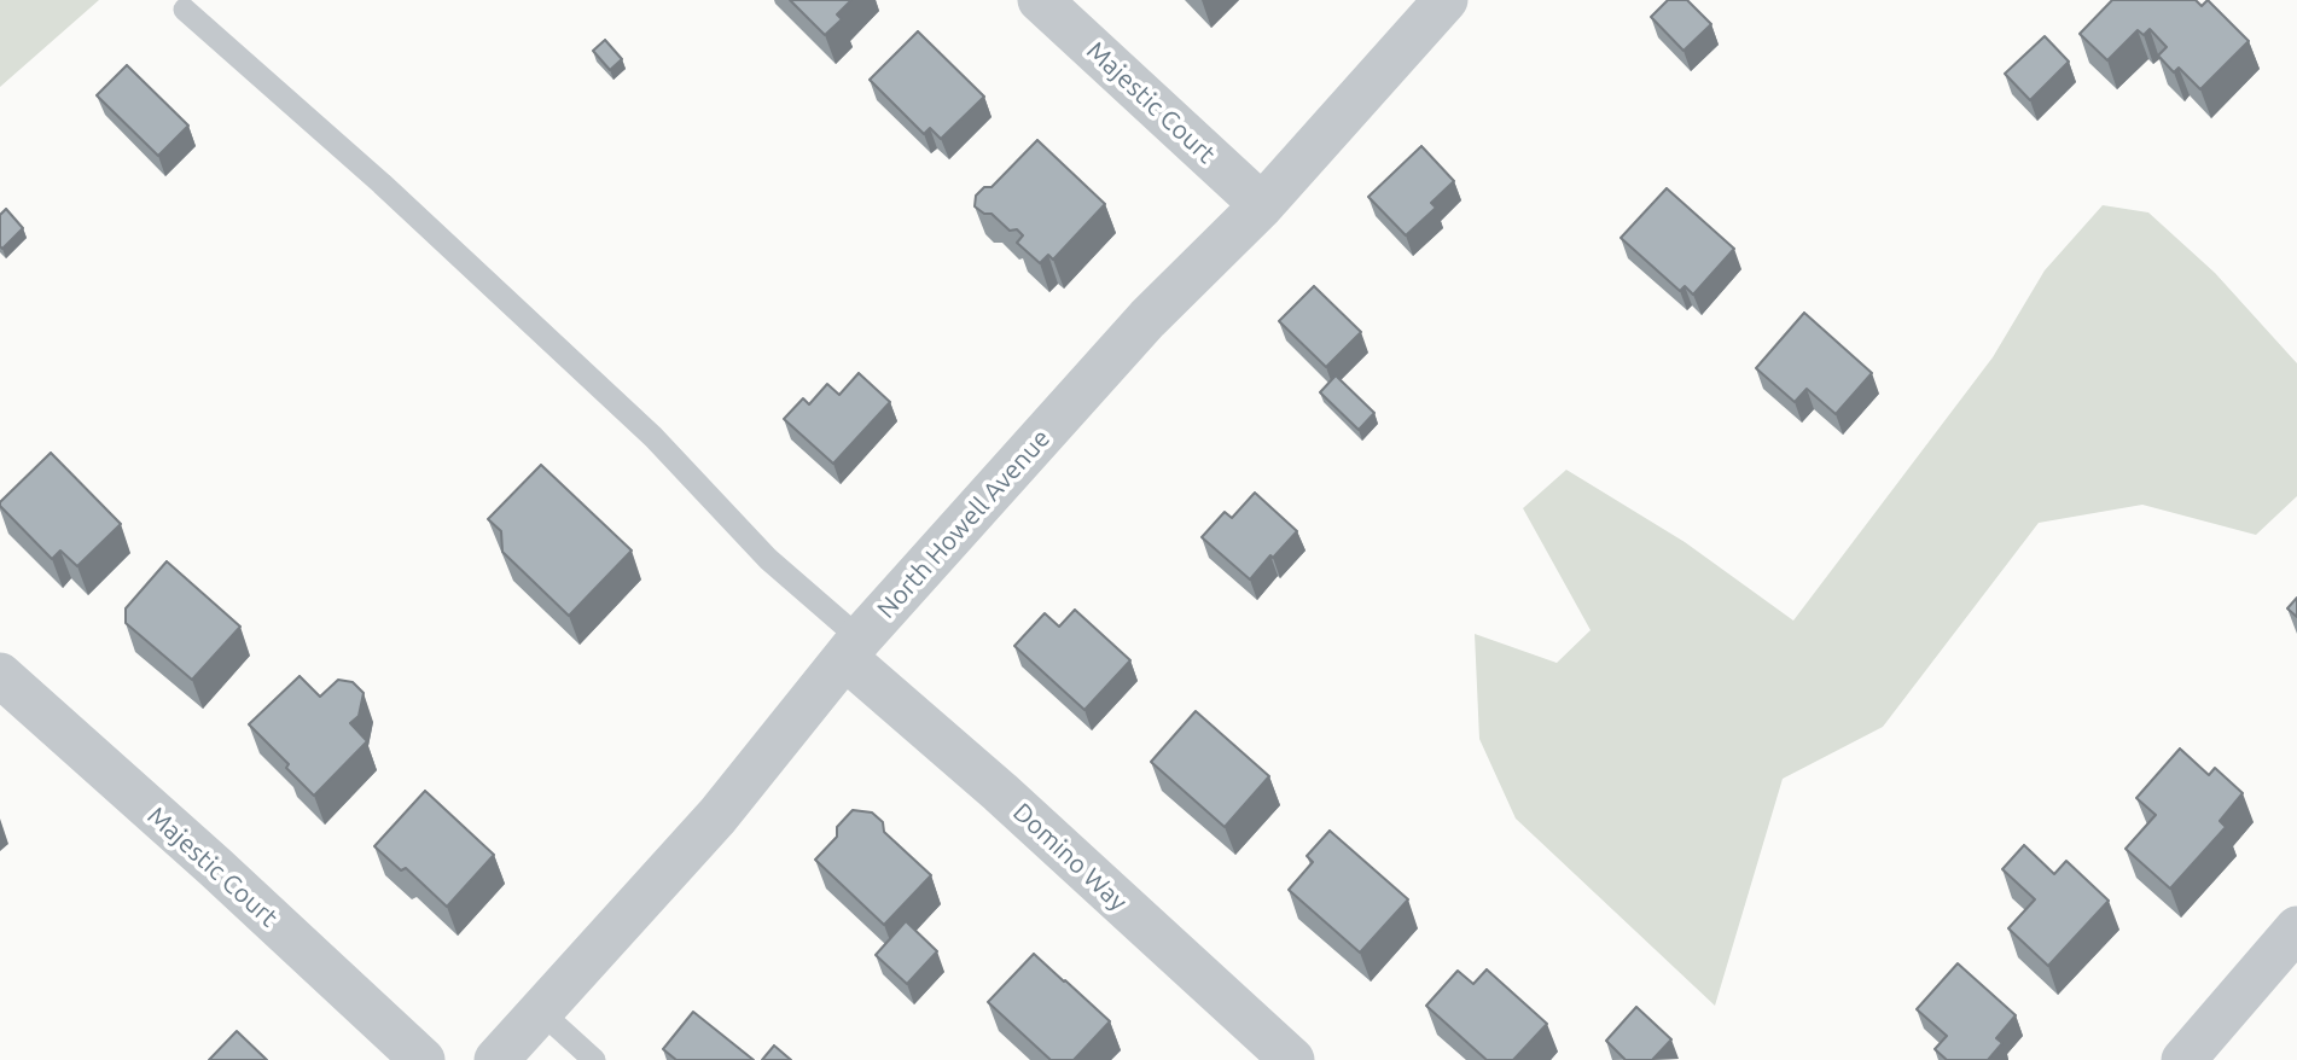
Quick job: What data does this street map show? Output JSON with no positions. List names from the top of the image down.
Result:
{
  "streets": {
    "street": ["Majestic Court", "North Howell Avenue", "Domino Way"]
  },
  "crossings": [
    ["Majestic Court", "North Howell Avenue"],
    ["North Howell Avenue", "Domino Way"]
  ]
}
